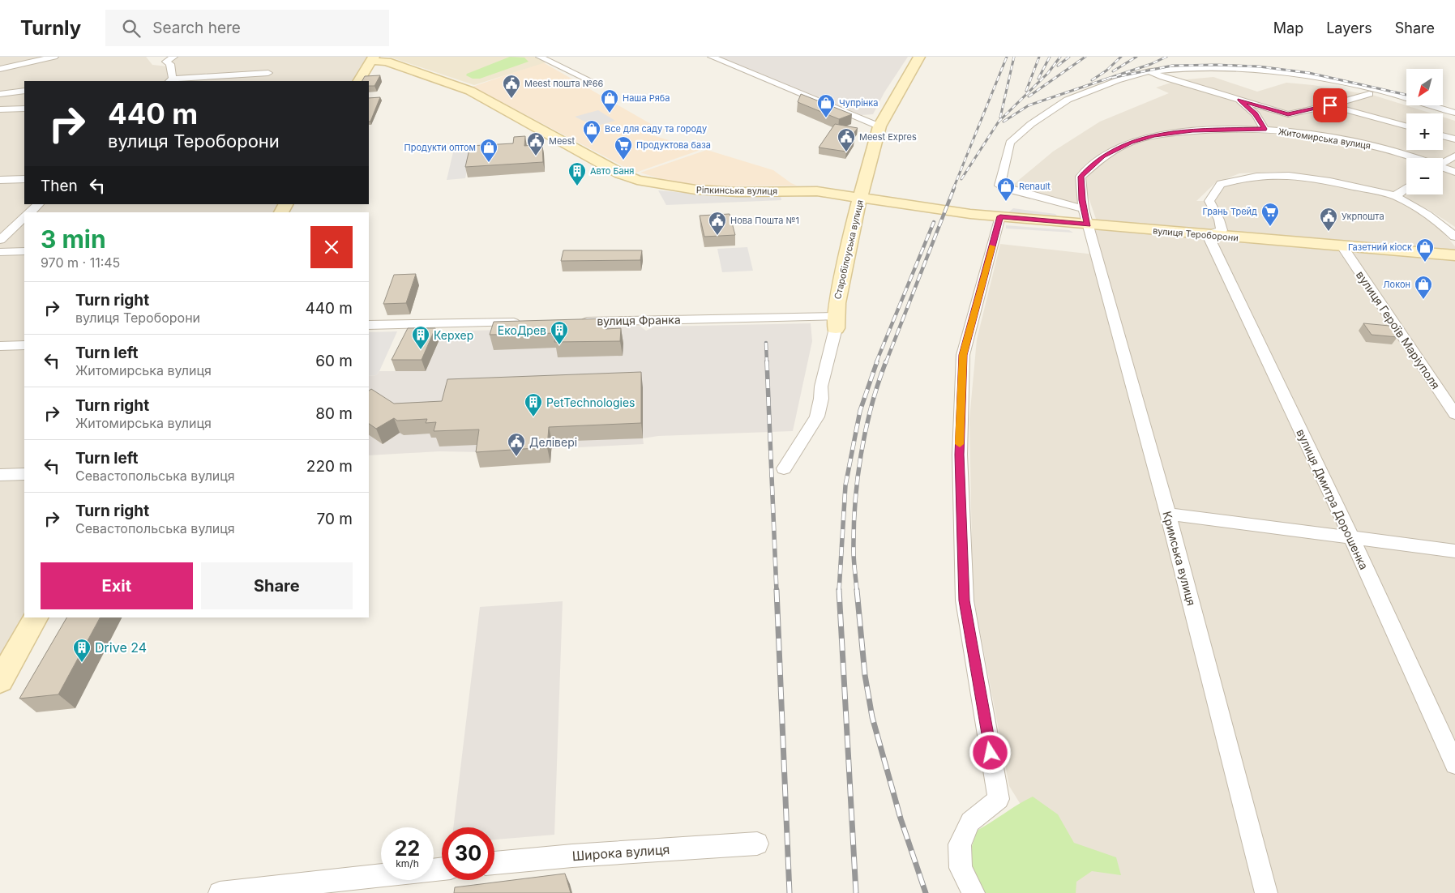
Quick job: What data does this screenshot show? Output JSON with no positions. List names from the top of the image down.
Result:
{
  "streets": {
    "main road": ["Ріпкинська вулиця", "вулиця Тероборони", "Старобілоуська вулиця"],
    "street": [
      "Житомирська вулиця",
      "вулиця Франка",
      "вулиця Героїв Маріуполя",
      "вулиця Дмитра Дорошенка",
      "Кримська вулиця",
      "Широка вулиця"
    ]
  },
  "crossings": [
    ["Житомирська вулиця", "вулиця Тероборони"],
    ["Житомирська вулиця", "Кримська вулиця"],
    ["Ріпкинська вулиця", "вулиця Тероборони"],
    ["Ріпкинська вулиця", "Старобілоуська вулиця"],
    ["вулиця Тероборони", "вулиця Героїв Маріуполя"],
    ["вулиця Тероборони", "вулиця Дмитра Дорошенка"],
    ["вулиця Тероборони", "Кримська вулиця"],
    ["Старобілоуська вулиця", "вулиця Франка"]
  ],
  "places": {
    "public building": [
      "Meest пошта №66",
      "Meest Expres",
      "Meest",
      "Укрпошта",
      "Нова Пошта №1",
      "Делівері"
    ],
    "shop": [
      "Наша Ряба",
      "Чупрінка",
      "Все для саду та городу",
      "Продукти оптом",
      "Renault",
      "Газетний кіоск",
      "Локон"
    ],
    "supermarket": ["Продуктова база", "Грань Трейд"],
    "building": [
      "Авто Баня",
      "ЕкоДрев",
      "Керхер",
      "PetTechnologies",
      "Drive 24"
    ]
  },
  "north": "bottom left",
  "page": {
    "header": "Turnly",
    "search": "Search here",
    "nav": ["Map", "Layers", "Share"],
    "map_buttons": ["+", "−"],
    "turn": ["440 m", "вулиця Тероборони"],
    "then": "Then",
    "heading": ["3 min", "970 m · 11:45"],
    "list": [
      {
        "name": "Turn right",
        "note": "вулиця Тероборони",
        "value": "440 m"
      },
      {
        "name": "Turn left",
        "note": "Житомирська вулиця",
        "value": "60 m"
      },
      {
        "name": "Turn right",
        "note": "Житомирська вулиця",
        "value": "80 m"
      },
      {
        "name": "Turn left",
        "note": "Севастопольська вулиця",
        "value": "220 m"
      },
      {
        "name": "Turn right",
        "note": "Севастопольська вулиця",
        "value": "70 m"
      }
    ],
    "buttons": ["Exit", "Share"],
    "speed": "22 km/h",
    "limit": "30"
  }
}
